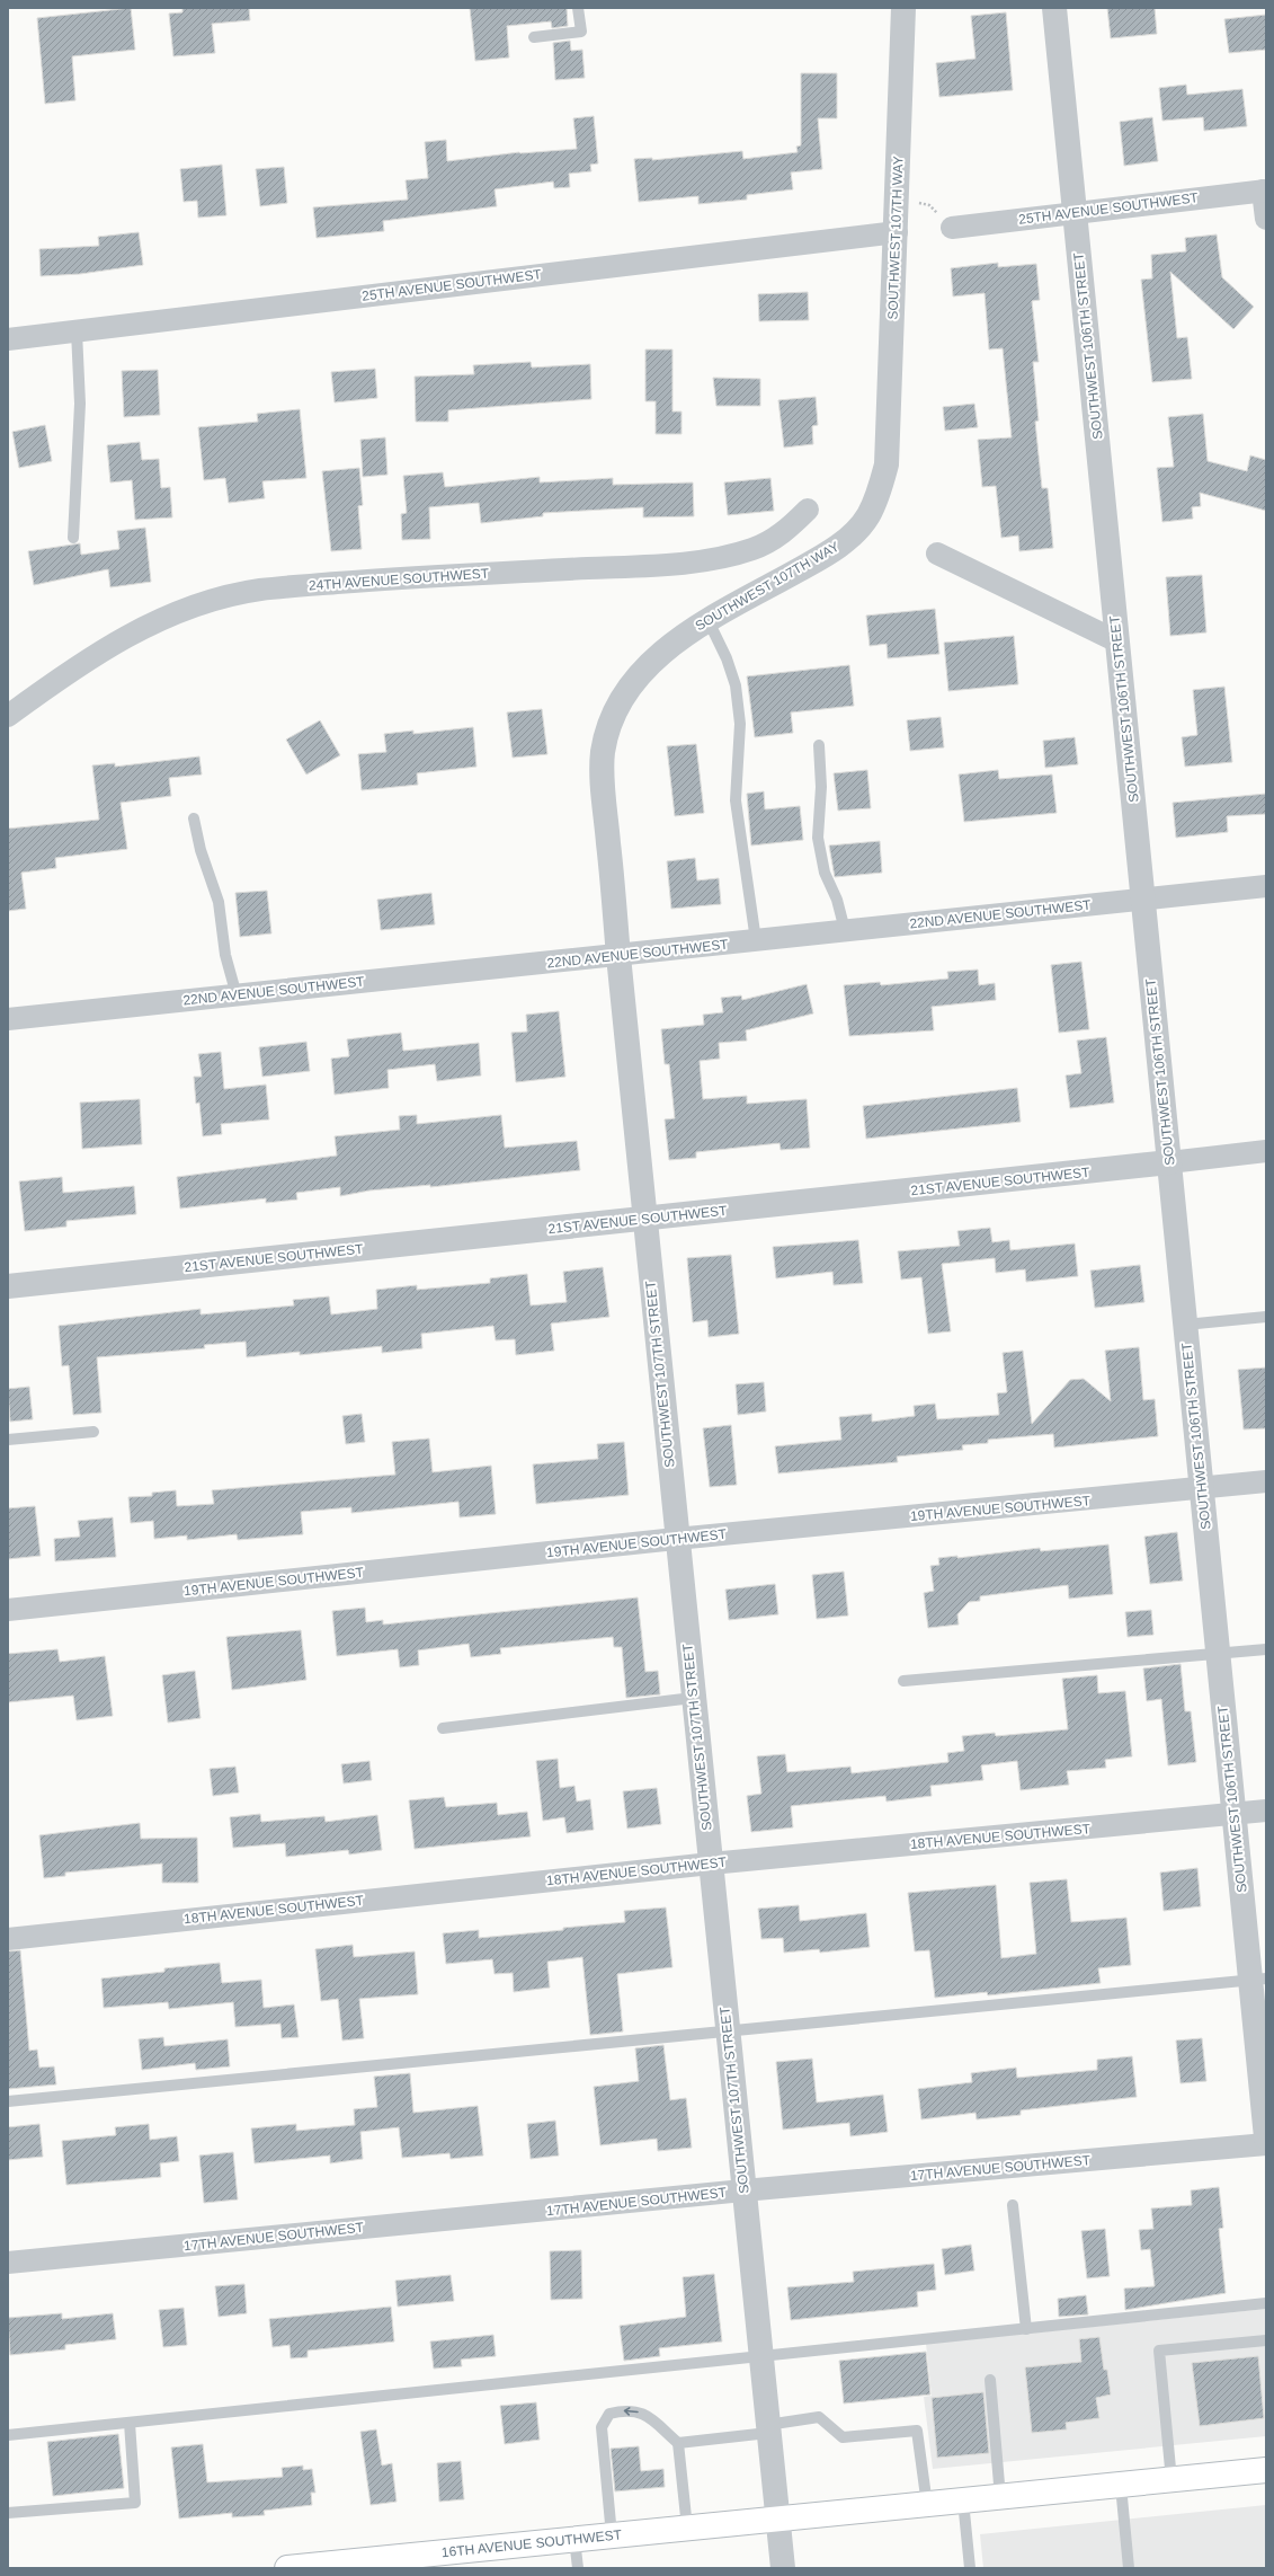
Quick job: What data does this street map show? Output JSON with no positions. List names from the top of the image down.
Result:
{
  "streets": {
    "main road": ["16TH AVENUE SOUTHWEST"],
    "street": [
      "25TH AVENUE SOUTHWEST",
      "SOUTHWEST 107TH WAY",
      "SOUTHWEST 106TH STREET",
      "24TH AVENUE SOUTHWEST",
      "22ND AVENUE SOUTHWEST",
      "21ST AVENUE SOUTHWEST",
      "SOUTHWEST 107TH STREET",
      "19TH AVENUE SOUTHWEST",
      "18TH AVENUE SOUTHWEST",
      "17TH AVENUE SOUTHWEST"
    ]
  },
  "crossings": [
    ["25TH AVENUE SOUTHWEST", "SOUTHWEST 107TH WAY"],
    ["25TH AVENUE SOUTHWEST", "SOUTHWEST 106TH STREET"],
    ["SOUTHWEST 107TH WAY", "22ND AVENUE SOUTHWEST"],
    ["SOUTHWEST 107TH WAY", "SOUTHWEST 107TH STREET"],
    ["SOUTHWEST 106TH STREET", "22ND AVENUE SOUTHWEST"],
    ["SOUTHWEST 106TH STREET", "21ST AVENUE SOUTHWEST"],
    ["SOUTHWEST 106TH STREET", "19TH AVENUE SOUTHWEST"],
    ["SOUTHWEST 106TH STREET", "18TH AVENUE SOUTHWEST"],
    ["22ND AVENUE SOUTHWEST", "SOUTHWEST 107TH STREET"],
    ["21ST AVENUE SOUTHWEST", "SOUTHWEST 107TH STREET"],
    ["SOUTHWEST 107TH STREET", "19TH AVENUE SOUTHWEST"],
    ["SOUTHWEST 107TH STREET", "18TH AVENUE SOUTHWEST"],
    ["SOUTHWEST 107TH STREET", "17TH AVENUE SOUTHWEST"],
    ["SOUTHWEST 107TH STREET", "16TH AVENUE SOUTHWEST"]
  ]
}
